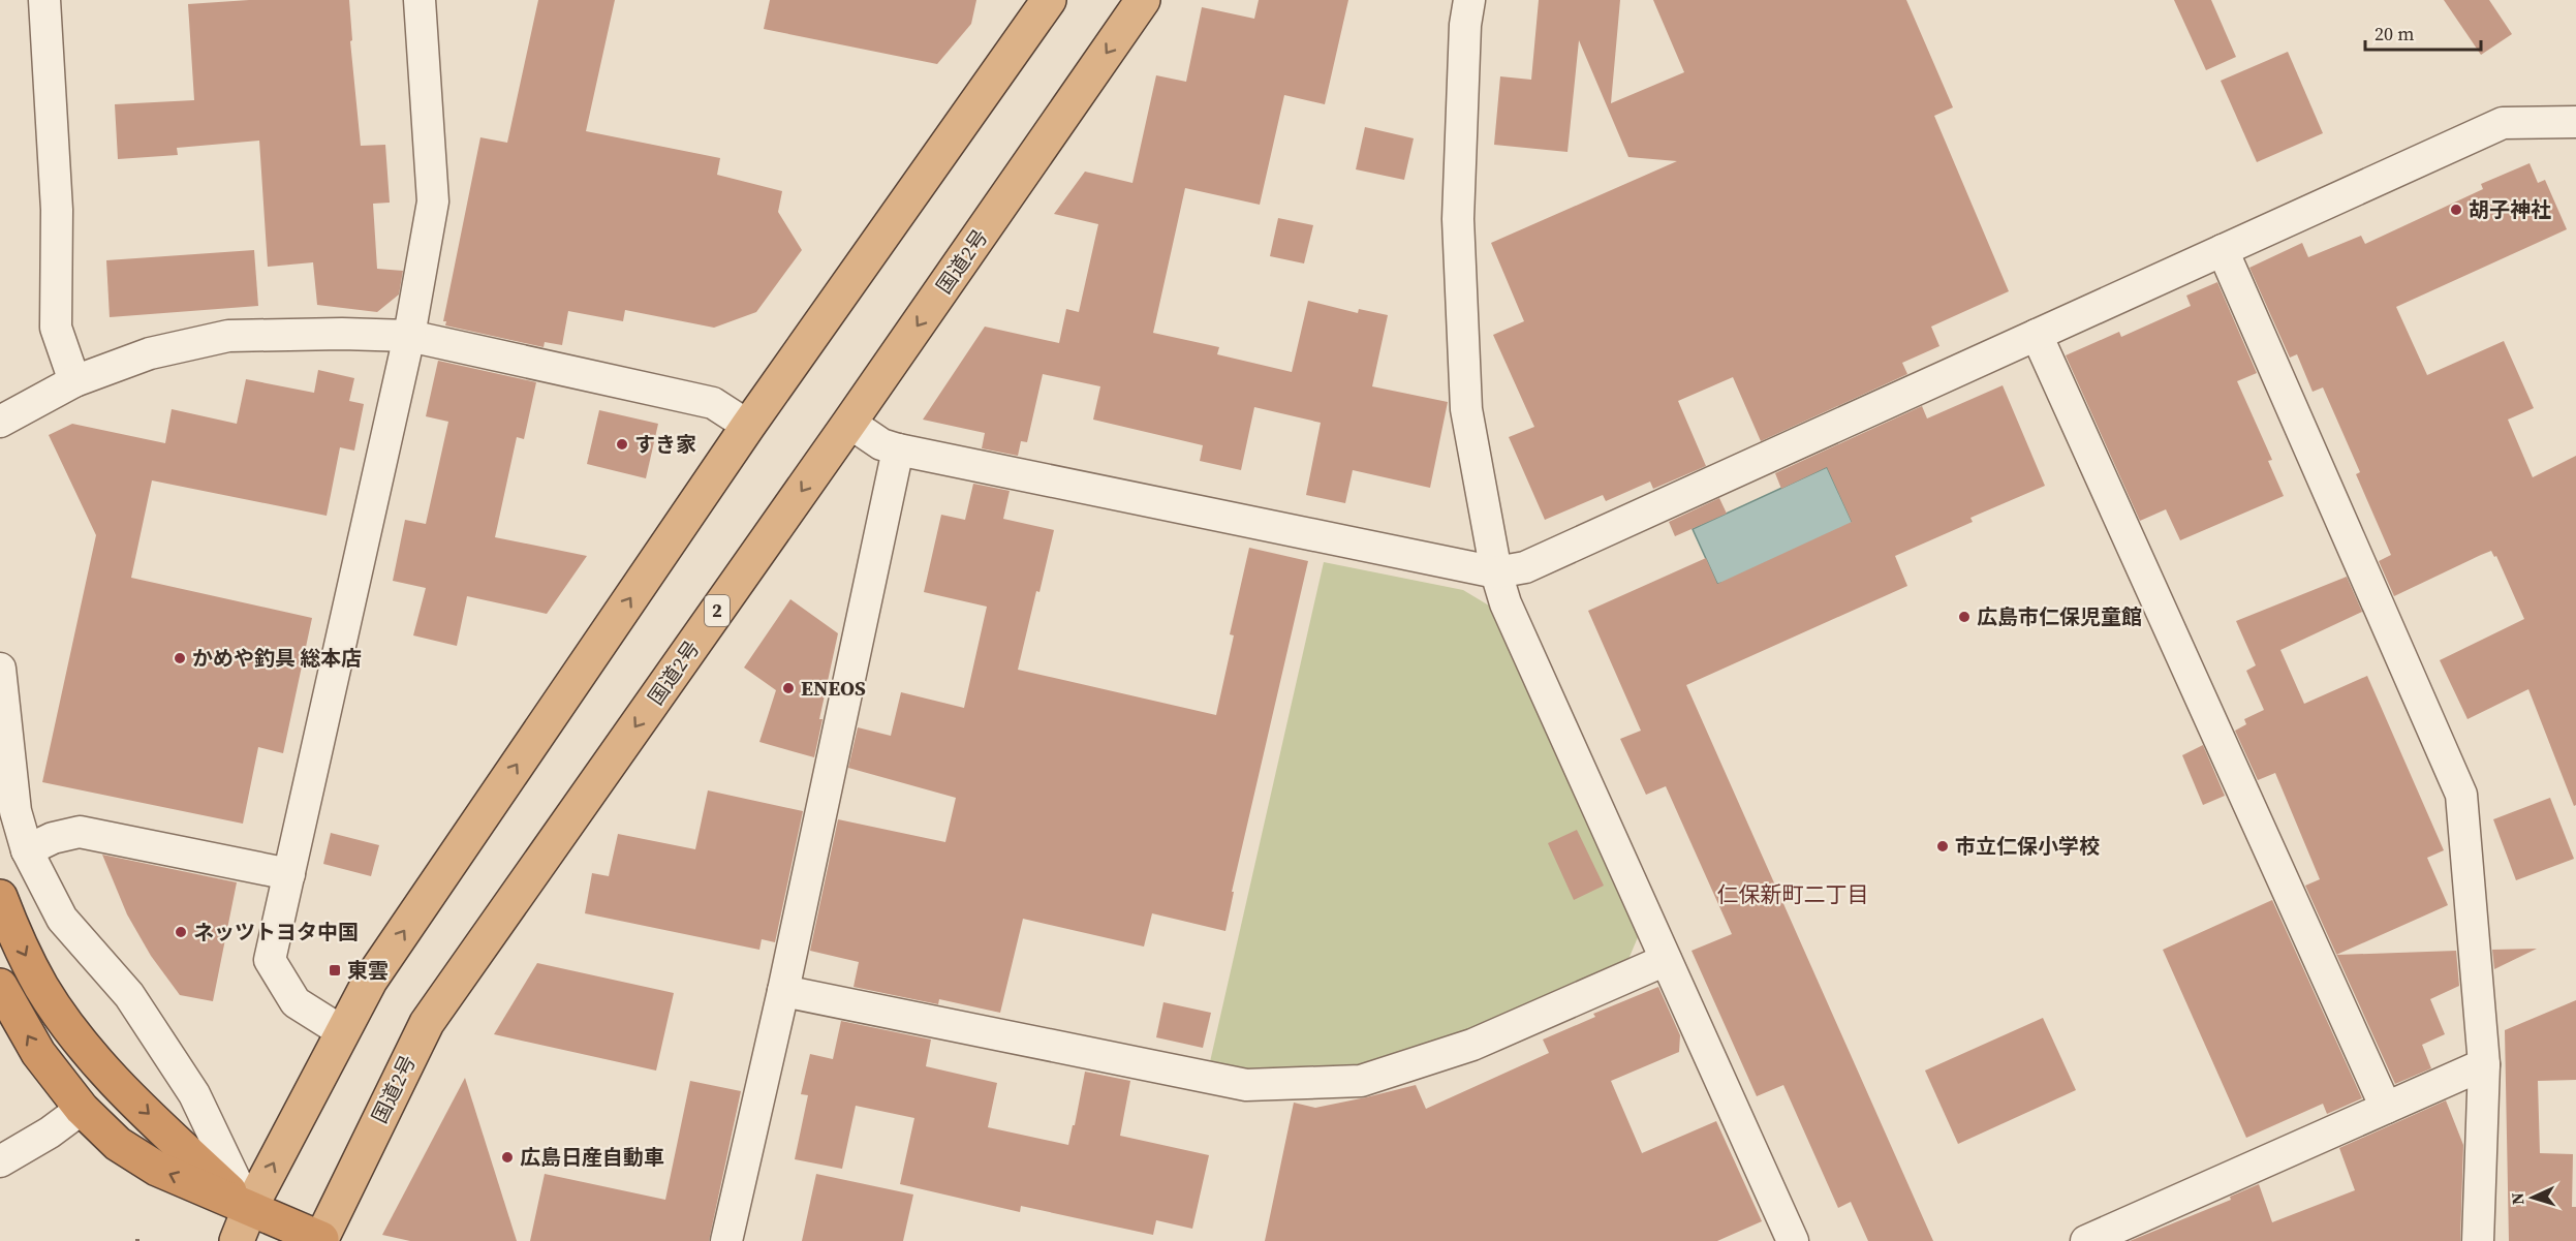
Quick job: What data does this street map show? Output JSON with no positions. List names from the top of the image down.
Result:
{
  "streets": {
    "highway": ["国道2号", "2"]
  },
  "districts": ["仁保新町二丁目"],
  "places": {
    "other": [
      "胡子神社",
      "すき家",
      "広島市仁保児童館",
      "かめや釣具 総本店",
      "ENEOS",
      "市立仁保小学校",
      "ネッツトヨタ中国",
      "広島日産自動車"
    ],
    "transit": ["東雲"]
  },
  "scale_bar": "20 m",
  "north": "left"
}
